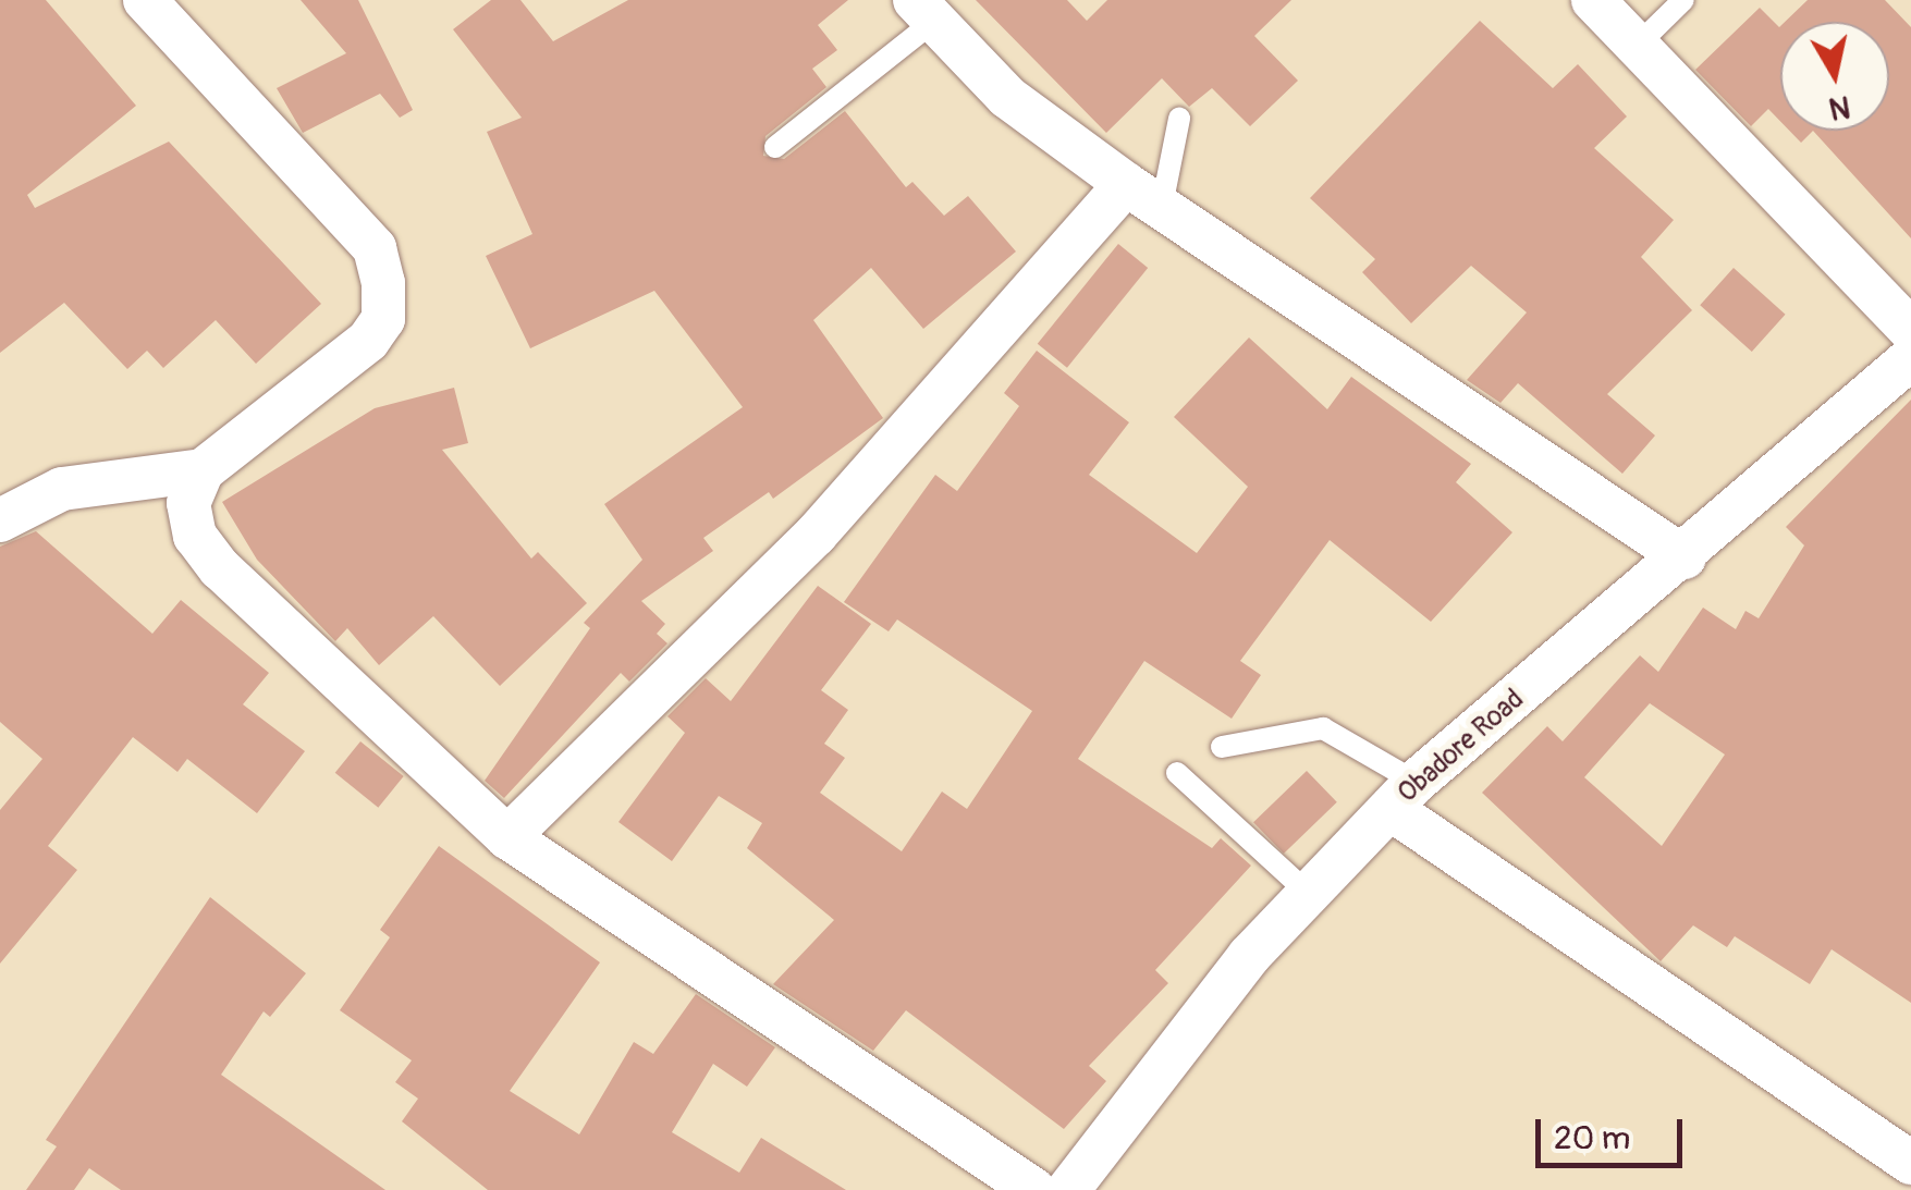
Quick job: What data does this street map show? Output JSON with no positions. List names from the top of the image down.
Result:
{
  "streets": {
    "street": ["Obadore Road"]
  },
  "scale_bar": "20 m",
  "north": "bottom"
}
